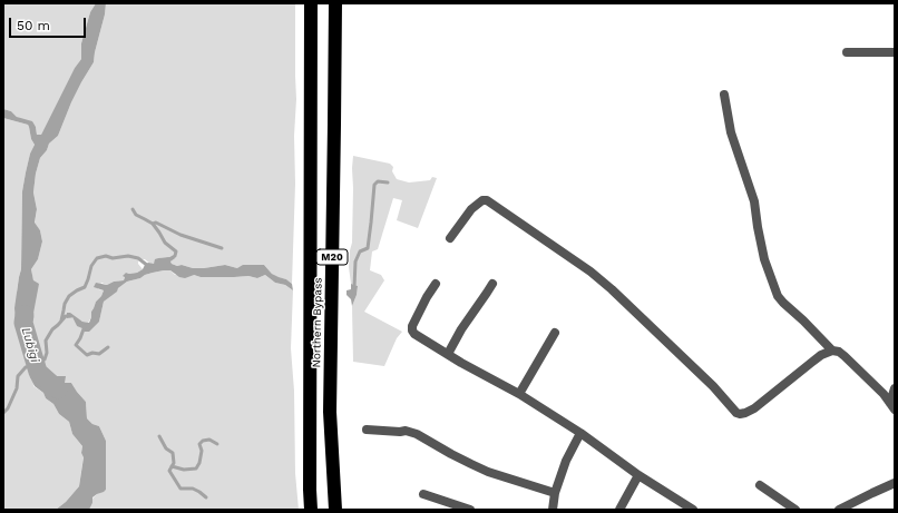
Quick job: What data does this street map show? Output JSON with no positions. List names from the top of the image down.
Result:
{
  "streets": {
    "highway": ["M20", "Northern Bypass"]
  },
  "water": ["Lubigi"],
  "scale_bar": "50 m"
}
